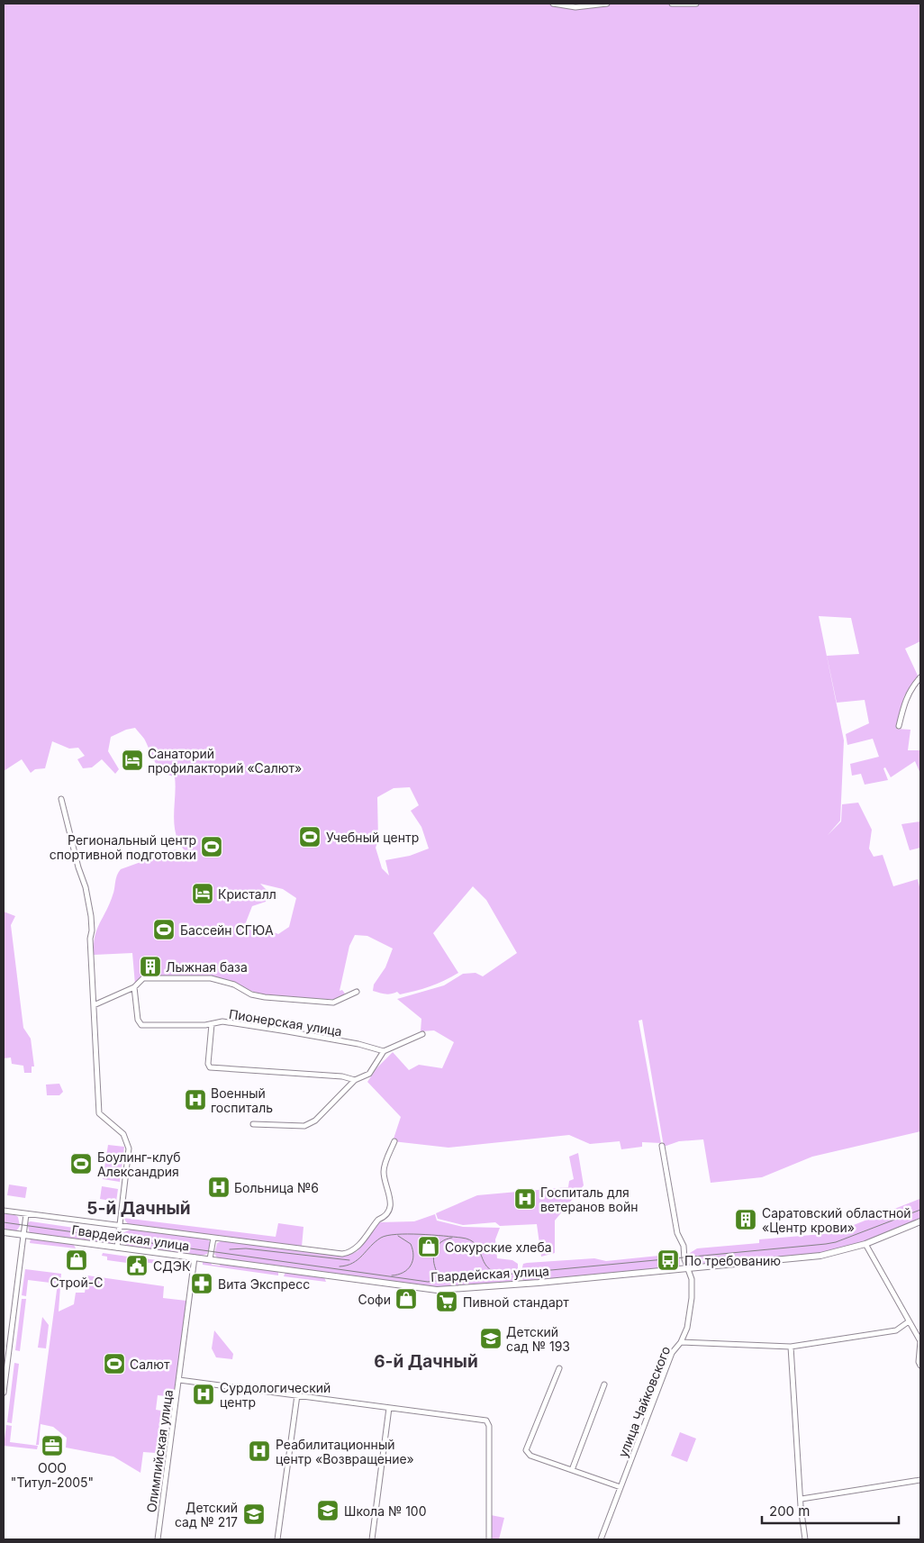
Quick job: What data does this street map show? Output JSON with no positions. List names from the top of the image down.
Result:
{
  "streets": {
    "street": [
      "Пионерская улица",
      "Гвардейская улица",
      "улица Чайковского",
      "Олимпийская улица"
    ]
  },
  "crossings": [
    ["Гвардейская улица", "улица Чайковского"],
    ["Гвардейская улица", "Олимпийская улица"]
  ],
  "districts": ["5-й Дачный", "6-й Дачный"],
  "places": {
    "hotel": ["Санаторий профилакторий «Салют»", "Кристалл"],
    "sports": [
      "Учебный центр",
      "Региональный центр спортивной подготовки",
      "Бассейн СГЮА",
      "Боулинг-клуб Александрия",
      "Салют"
    ],
    "building": ["Лыжная база", "Саратовский областной «Центр крови»"],
    "hospital": [
      "Военный госпиталь",
      "Больница №6",
      "Госпиталь для ветеранов войн",
      "Сурдологический центр",
      "Реабилитационный центр «Возвращение»"
    ],
    "shop": ["Сокурские хлеба", "Строй-С", "Софи"],
    "bus stop": ["По требованию"],
    "public building": ["СДЭК"],
    "pharmacy": ["Вита Экспресс"],
    "supermarket": ["Пивной стандарт"],
    "school or university": ["Детский сад № 193", "Школа № 100", "Детский сад № 217"],
    "office": ["ООО \"Титул-2005\""]
  },
  "scale_bar": "200 m"
}
